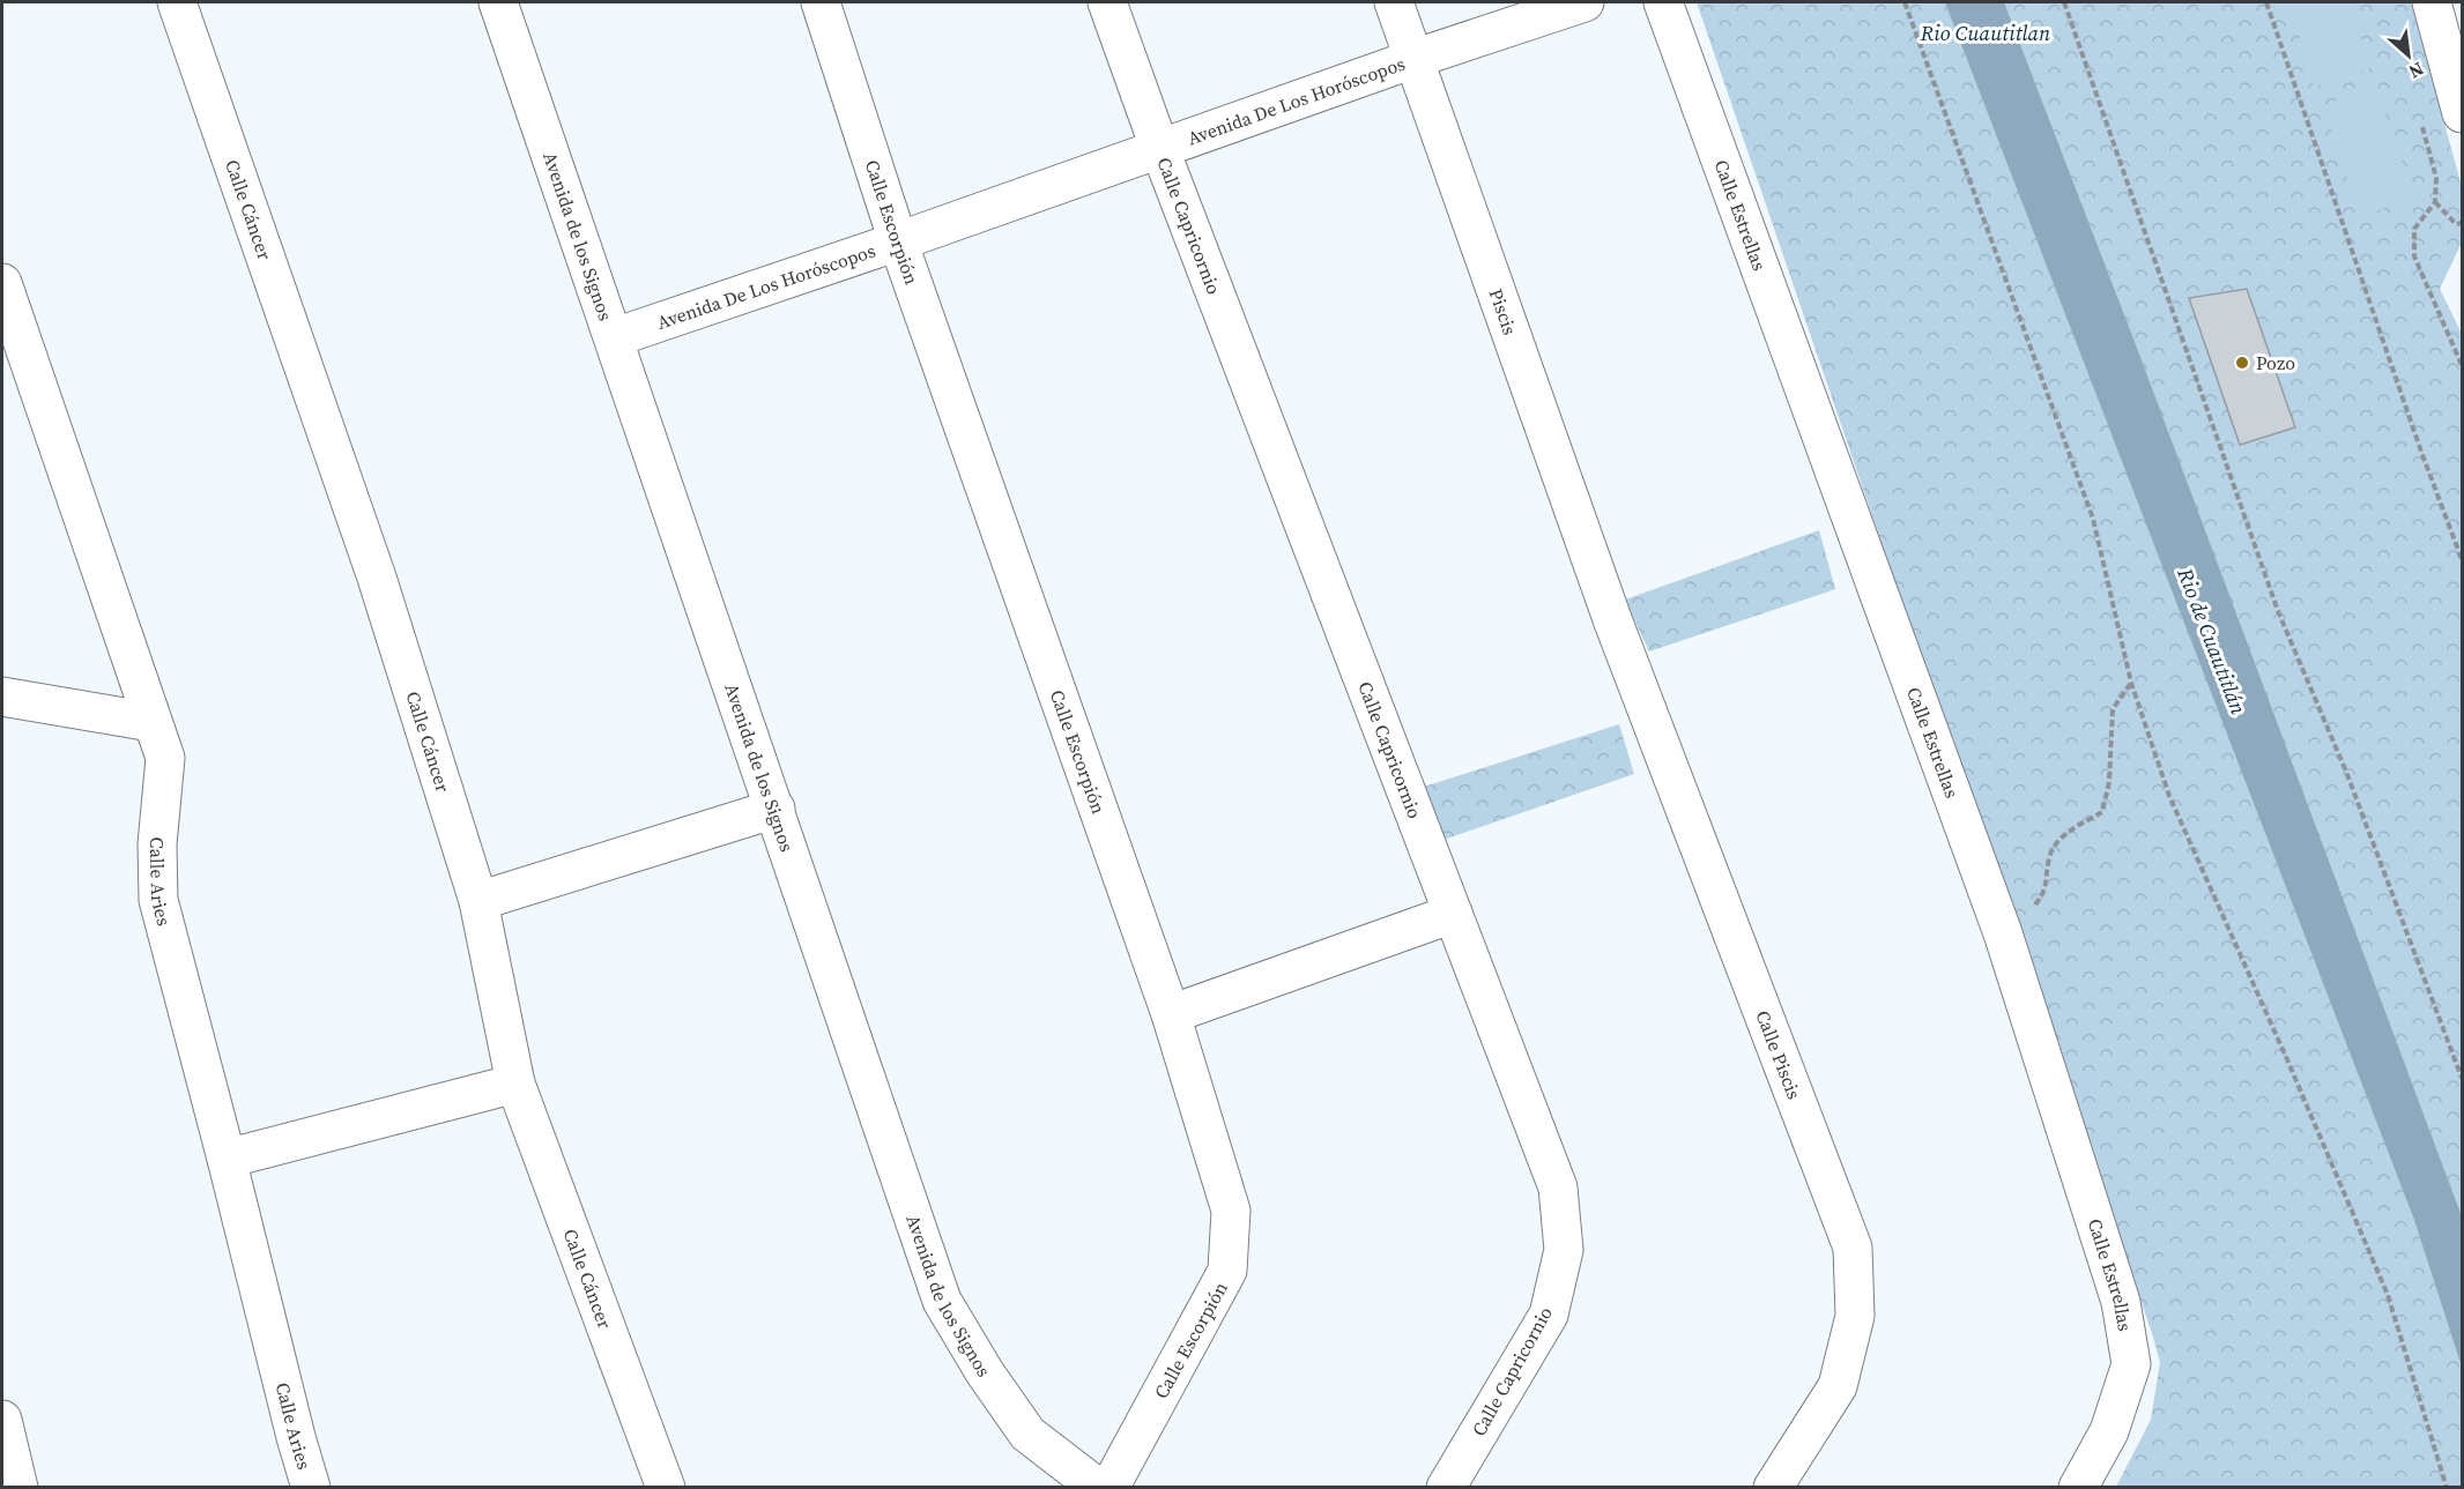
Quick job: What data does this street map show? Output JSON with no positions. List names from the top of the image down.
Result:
{
  "streets": {
    "street": [
      "Avenida De Los Horóscopos",
      "Calle Cáncer",
      "Calle Estrellas",
      "Calle Escorpión",
      "Calle Capricornio",
      "Avenida de los Signos",
      "Piscis",
      "Calle Aries",
      "Calle Piscis"
    ]
  },
  "crossings": [
    ["Avenida De Los Horóscopos", "Calle Escorpión"],
    ["Avenida De Los Horóscopos", "Calle Capricornio"],
    ["Avenida De Los Horóscopos", "Avenida de los Signos"],
    ["Avenida De Los Horóscopos", "Piscis"],
    ["Piscis", "Calle Piscis"]
  ],
  "water": ["Rio Cuautitlan", "Rio de Cuautitlán"],
  "places": ["Pozo"],
  "north": "bottom right"
}
